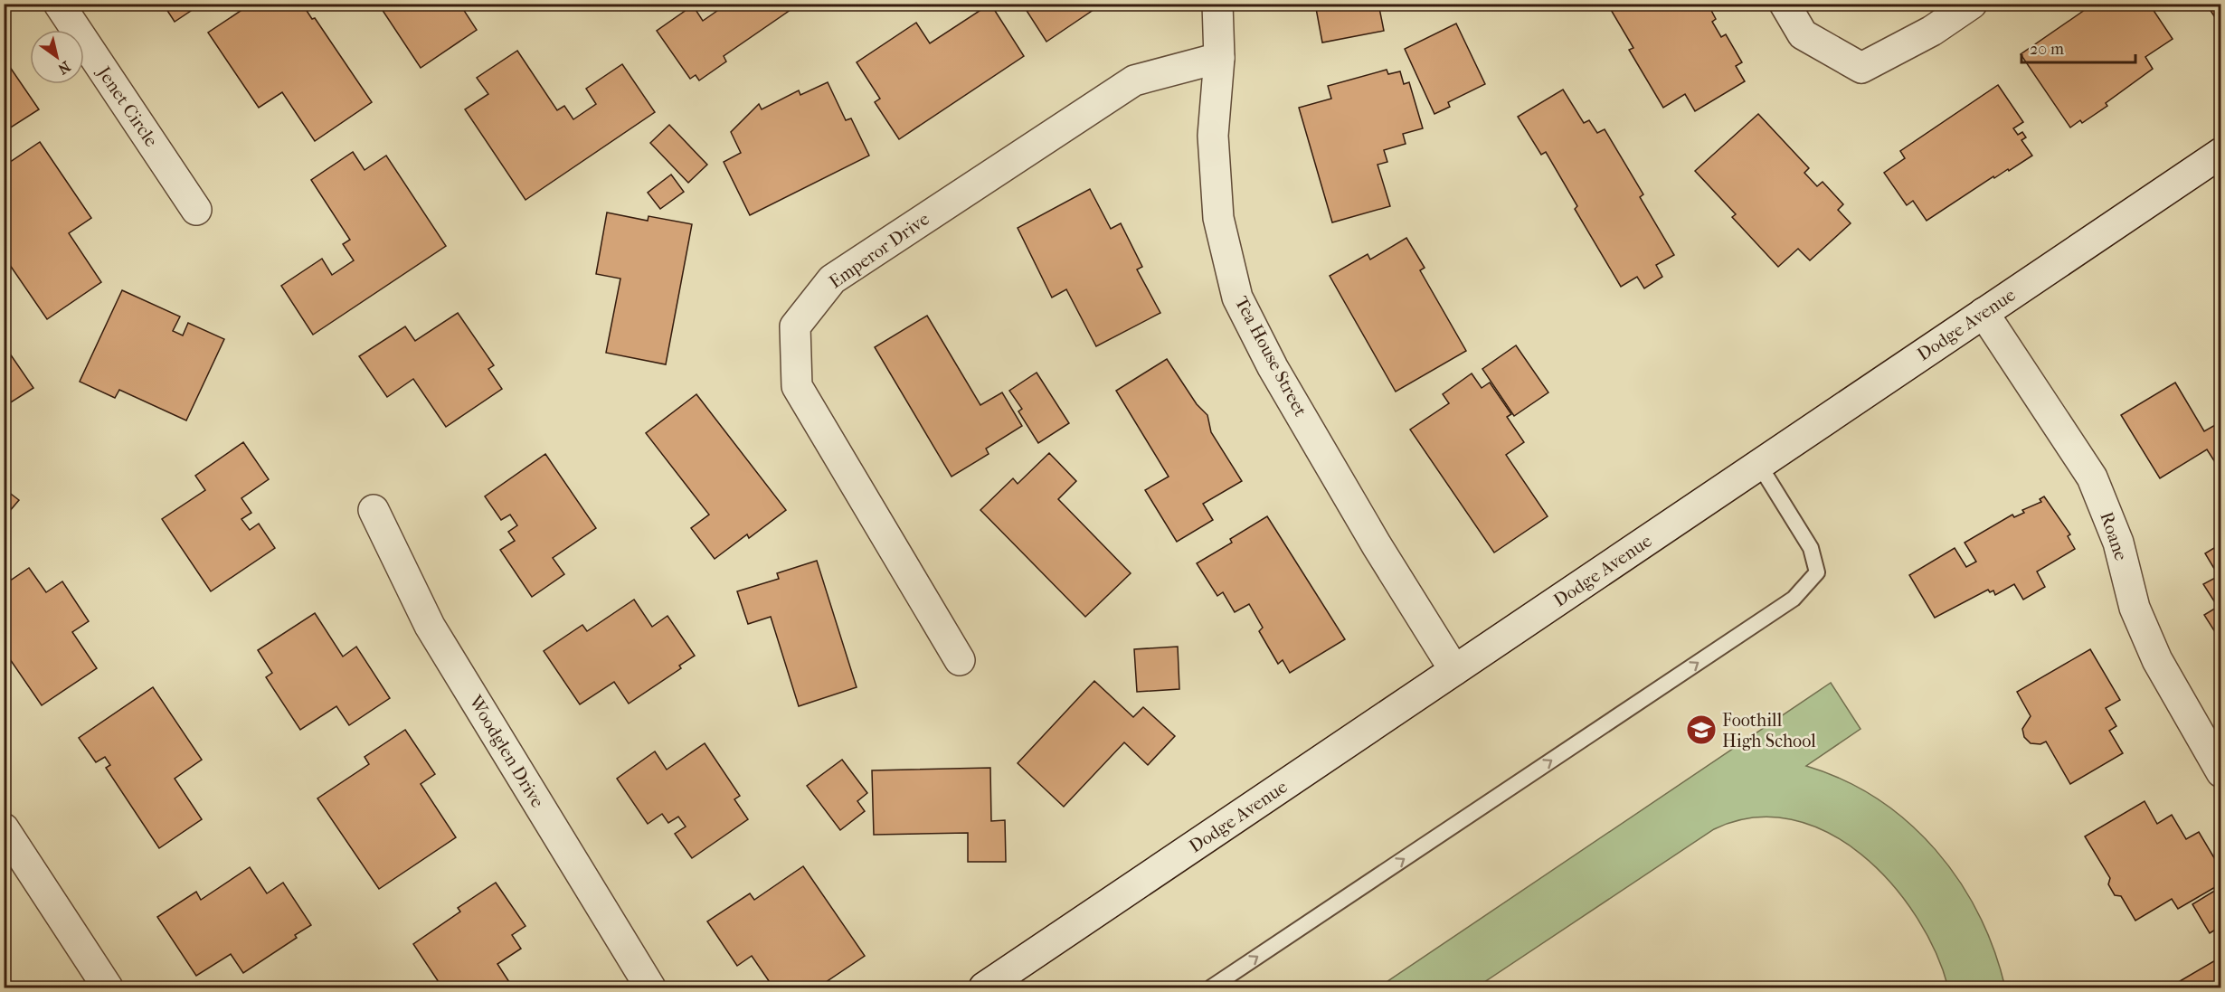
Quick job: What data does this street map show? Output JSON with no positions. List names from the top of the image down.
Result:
{
  "streets": {
    "street": [
      "Jenet Circle",
      "Emperor Drive",
      "Dodge Avenue",
      "Tea House Street",
      "Roane",
      "Woodglen Drive"
    ]
  },
  "crossings": [
    ["Emperor Drive", "Tea House Street"],
    ["Dodge Avenue", "Tea House Street"],
    ["Dodge Avenue", "Roane"]
  ],
  "places": {
    "school or university": ["Foothill High School"]
  },
  "scale_bar": "20 m",
  "north": "bottom right"
}
